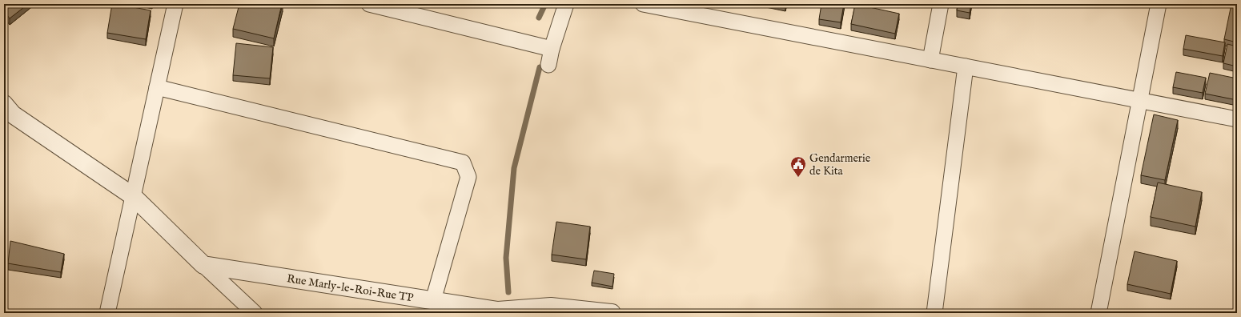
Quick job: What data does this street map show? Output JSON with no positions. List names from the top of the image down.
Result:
{
  "streets": {
    "street": ["Rue Marly-le-Roi-Rue TP"]
  },
  "places": {
    "public building": ["Gendarmerie de Kita"]
  }
}
